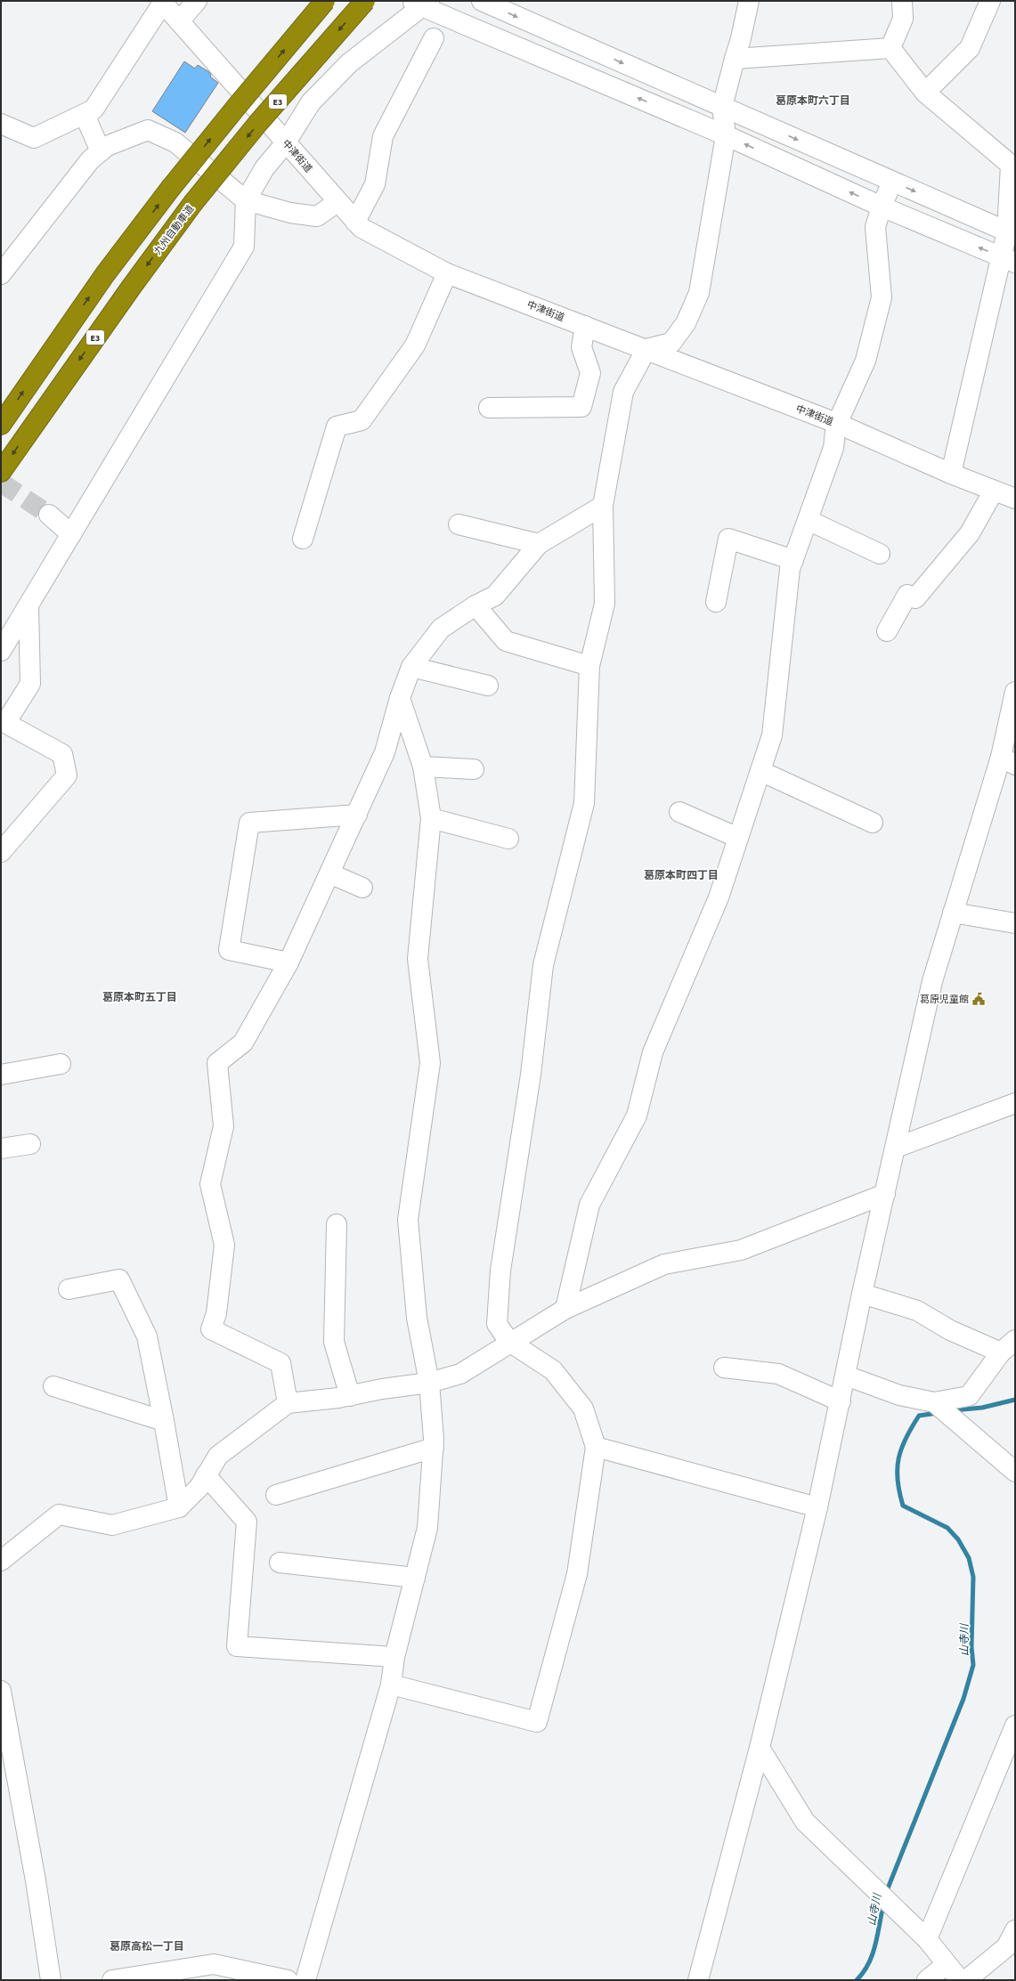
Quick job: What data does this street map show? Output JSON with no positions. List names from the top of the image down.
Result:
{
  "streets": {
    "highway": ["E3", "九州自動車道"],
    "street": ["中津街道"]
  },
  "districts": [
    "葛原本町六丁目",
    "葛原本町四丁目",
    "葛原本町五丁目",
    "葛原高松一丁目"
  ],
  "water": ["山寺川"],
  "places": {
    "public building": ["葛原児童館"]
  }
}
